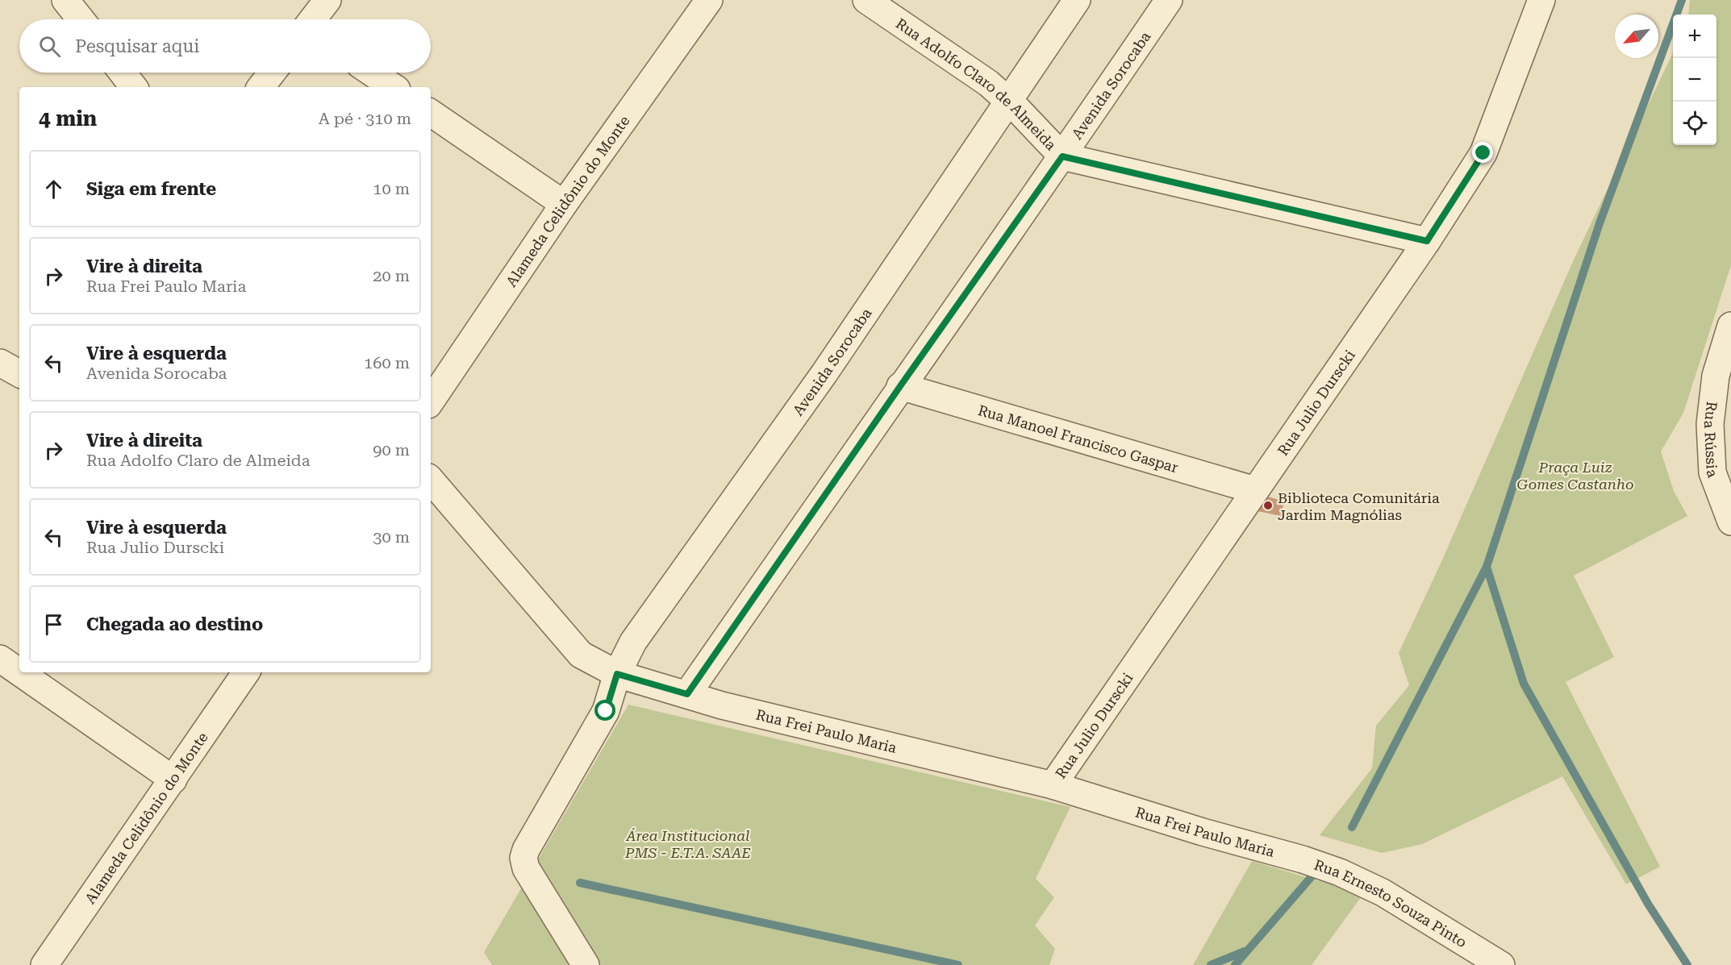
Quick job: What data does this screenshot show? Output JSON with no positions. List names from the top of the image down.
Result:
{
  "streets": {
    "street": [
      "Rua Adolfo Claro de Almeida",
      "Avenida Sorocaba",
      "Alameda Celidônio do Monte",
      "Rua Julio Durscki",
      "Rua Manoel Francisco Gaspar",
      "Rua Rússia",
      "Rua Frei Paulo Maria",
      "Rua Ernesto Souza Pinto"
    ]
  },
  "crossings": [
    ["Rua Adolfo Claro de Almeida", "Avenida Sorocaba"],
    ["Rua Adolfo Claro de Almeida", "Rua Julio Durscki"],
    ["Avenida Sorocaba", "Rua Manoel Francisco Gaspar"],
    ["Avenida Sorocaba", "Rua Frei Paulo Maria"],
    ["Rua Julio Durscki", "Rua Manoel Francisco Gaspar"],
    ["Rua Julio Durscki", "Rua Frei Paulo Maria"],
    ["Rua Frei Paulo Maria", "Rua Ernesto Souza Pinto"]
  ],
  "parks": ["Praça Luiz Gomes Castanho", "Área Institucional PMS - E.T.A. SAAE"],
  "places": ["Biblioteca Comunitária Jardim Magnólias"],
  "north": "bottom left",
  "page": {
    "map_buttons": ["+", "−"],
    "search": "Pesquisar aqui",
    "heading": ["4 min", "A pé · 310 m"],
    "list": [
      ["Siga em frente", "10 m"],
      ["Vire à direita", "Rua Frei Paulo Maria", "20 m"],
      ["Vire à esquerda", "Avenida Sorocaba", "160 m"],
      ["Vire à direita", "Rua Adolfo Claro de Almeida", "90 m"],
      ["Vire à esquerda", "Rua Julio Durscki", "30 m"],
      "Chegada ao destino"
    ]
  }
}
